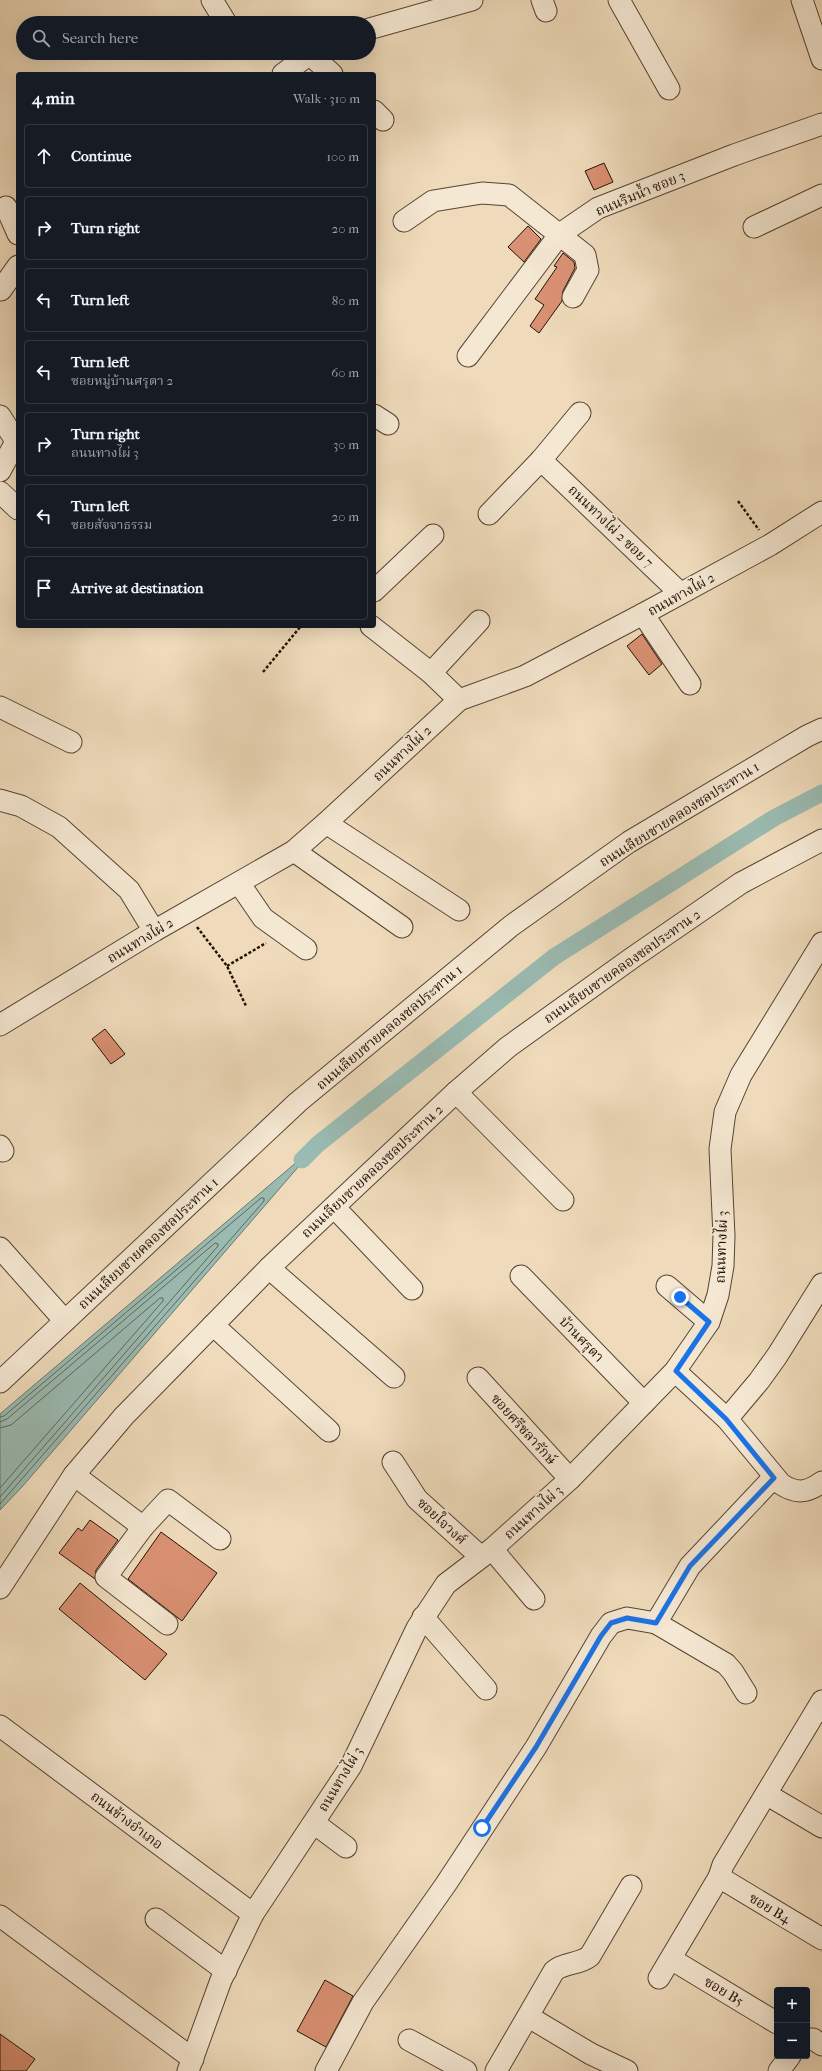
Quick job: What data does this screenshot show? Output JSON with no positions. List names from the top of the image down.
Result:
{
  "streets": {
    "street": [
      "ถนนริมน้ำ ซอย 3",
      "ถนนทางไผ่ 2 ซอย 7",
      "ถนนทางไผ่ 2",
      "ถนนเลียบชายคลองชลประทาน 1",
      "ถนนเลียบชายคลองชลประทาน 2",
      "ถนนทางไผ่ 3",
      "บ้านศรุตา",
      "ซอยศรีชลารักษ์",
      "ซอยใจวงศ์",
      "ถนนข้างอำเภอ",
      "ซอย B4",
      "ซอย B5"
    ]
  },
  "crossings": [
    ["ถนนทางไผ่ 2 ซอย 7", "ถนนทางไผ่ 2"],
    ["ถนนทางไผ่ 3", "บ้านศรุตา"],
    ["ถนนทางไผ่ 3", "ซอยศรีชลารักษ์"],
    ["ถนนทางไผ่ 3", "ซอยใจวงศ์"],
    ["ถนนทางไผ่ 3", "ถนนข้างอำเภอ"]
  ],
  "page": {
    "search": "Search here",
    "heading": ["4 min", "Walk · 310 m"],
    "list": [
      ["Continue", "100 m"],
      ["Turn right", "20 m"],
      ["Turn left", "80 m"],
      ["Turn left", "ซอยหมู่บ้านศรุตา 2", "60 m"],
      ["Turn right", "ถนนทางไผ่ 3", "30 m"],
      ["Turn left", "ซอยสัจจาธรรม", "20 m"],
      "Arrive at destination"
    ],
    "map_buttons": ["+", "−"]
  }
}
